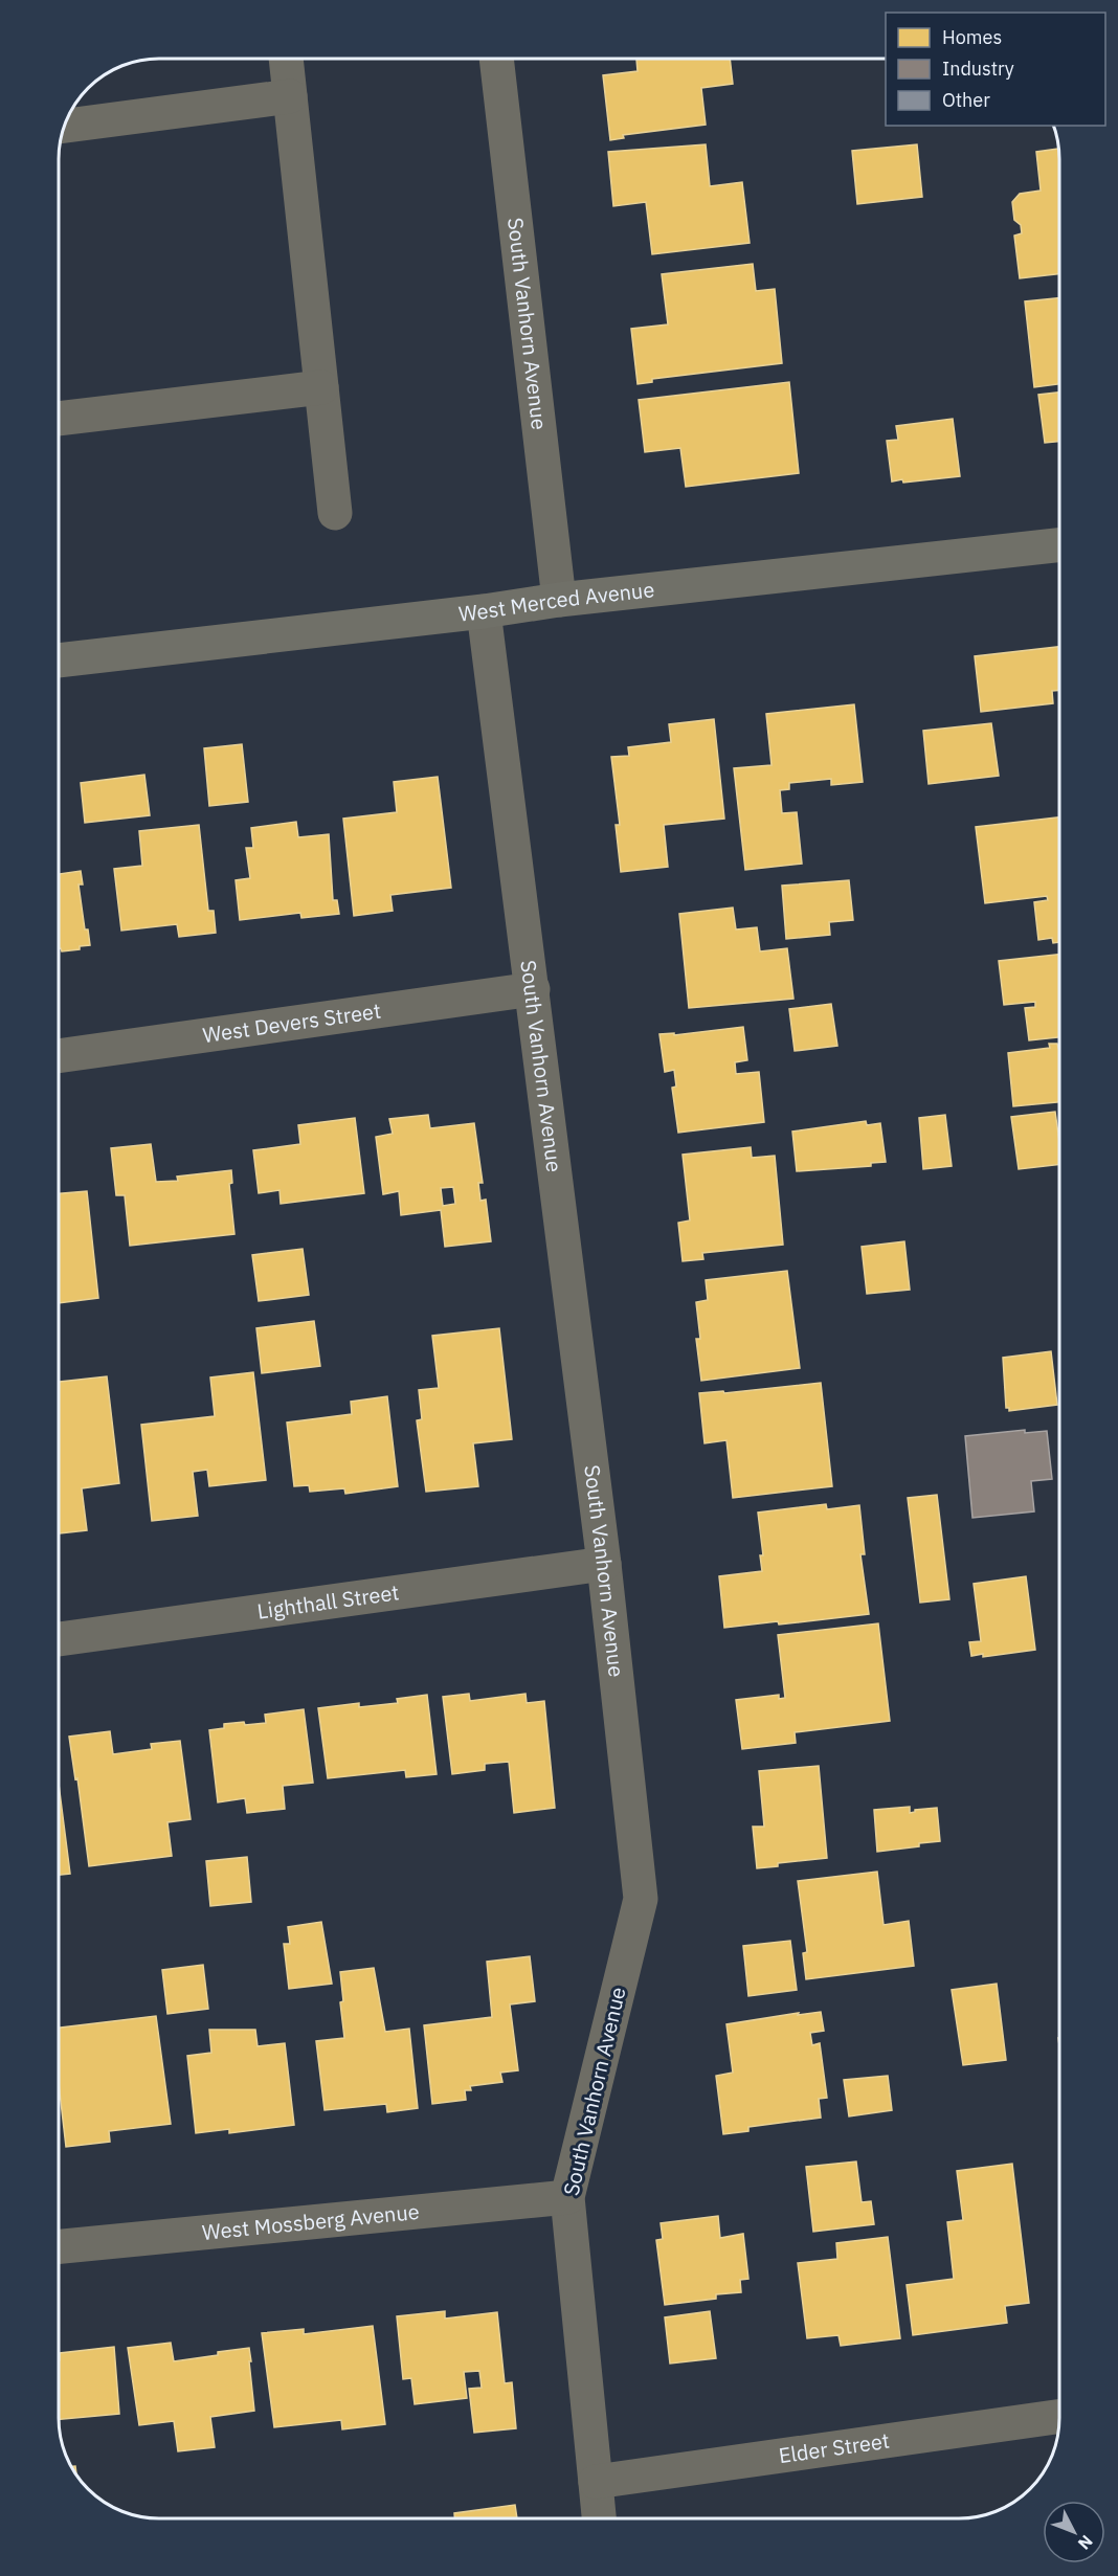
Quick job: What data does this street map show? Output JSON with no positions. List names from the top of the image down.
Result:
{
  "streets": {
    "street": [
      "South Vanhorn Avenue",
      "West Merced Avenue",
      "West Devers Street",
      "Lighthall Street",
      "West Mossberg Avenue",
      "Elder Street"
    ]
  },
  "crossings": [
    ["South Vanhorn Avenue", "West Merced Avenue"],
    ["South Vanhorn Avenue", "West Devers Street"],
    ["South Vanhorn Avenue", "Lighthall Street"],
    ["South Vanhorn Avenue", "West Mossberg Avenue"],
    ["South Vanhorn Avenue", "Elder Street"]
  ],
  "legend": ["Homes", "Industry", "Other"],
  "north": "bottom right"
}
